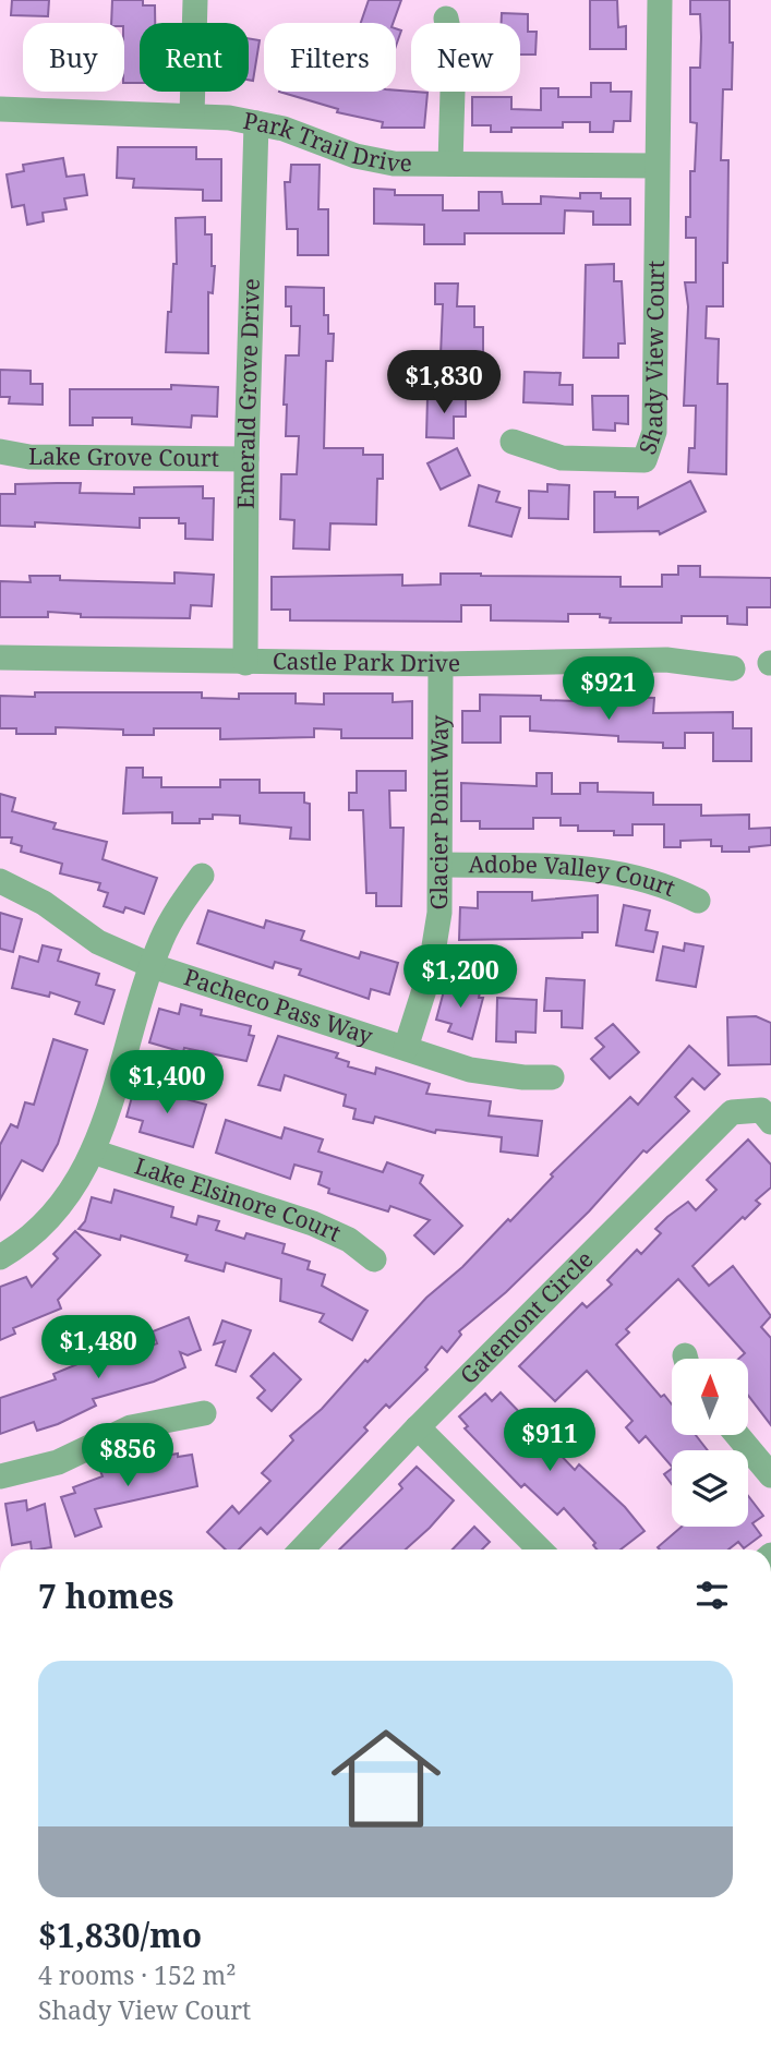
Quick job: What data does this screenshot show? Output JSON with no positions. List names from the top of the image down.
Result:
{
  "streets": {
    "street": [
      "Park Trail Drive",
      "Shady View Court",
      "Emerald Grove Drive",
      "Lake Grove Court",
      "Castle Park Drive",
      "Glacier Point Way",
      "Adobe Valley Court",
      "Pacheco Pass Way",
      "Lake Elsinore Court",
      "Gatemont Circle"
    ]
  },
  "crossings": [
    ["Park Trail Drive", "Shady View Court"],
    ["Park Trail Drive", "Emerald Grove Drive"],
    ["Emerald Grove Drive", "Lake Grove Court"],
    ["Emerald Grove Drive", "Castle Park Drive"],
    ["Castle Park Drive", "Glacier Point Way"],
    ["Glacier Point Way", "Adobe Valley Court"],
    ["Glacier Point Way", "Pacheco Pass Way"]
  ],
  "north": "top",
  "page": {
    "chip": [
      "Buy",
      "Rent",
      "Filters",
      "New"
    ],
    "price": [
      "$1,830",
      "$921",
      "$1,200",
      "$1,400",
      "$1,480",
      "$911",
      "$856"
    ],
    "heading": "7 homes",
    "list": [
      {
        "name": "$1,830/mo",
        "note": "4 rooms · 152 m² · Shady View Court"
      }
    ]
  }
}
